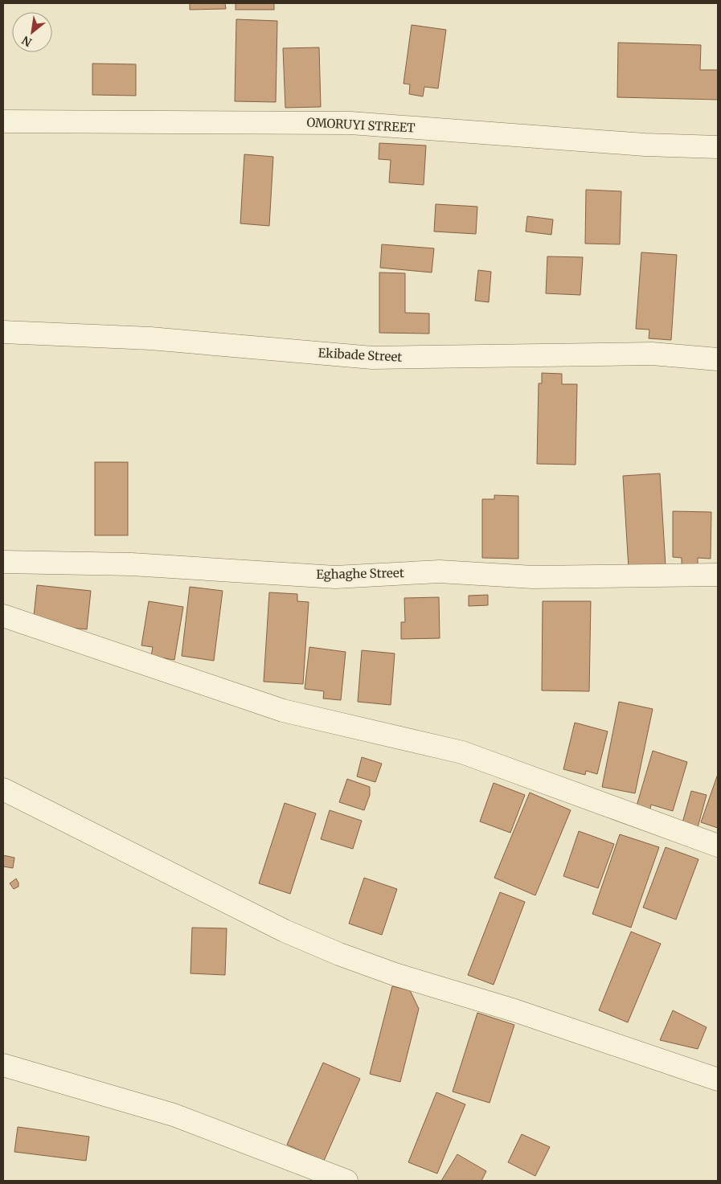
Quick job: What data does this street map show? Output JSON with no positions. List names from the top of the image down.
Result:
{
  "streets": {
    "street": ["OMORUYI STREET", "Ekibade Street", "Eghaghe Street"]
  },
  "north": "bottom left"
}
